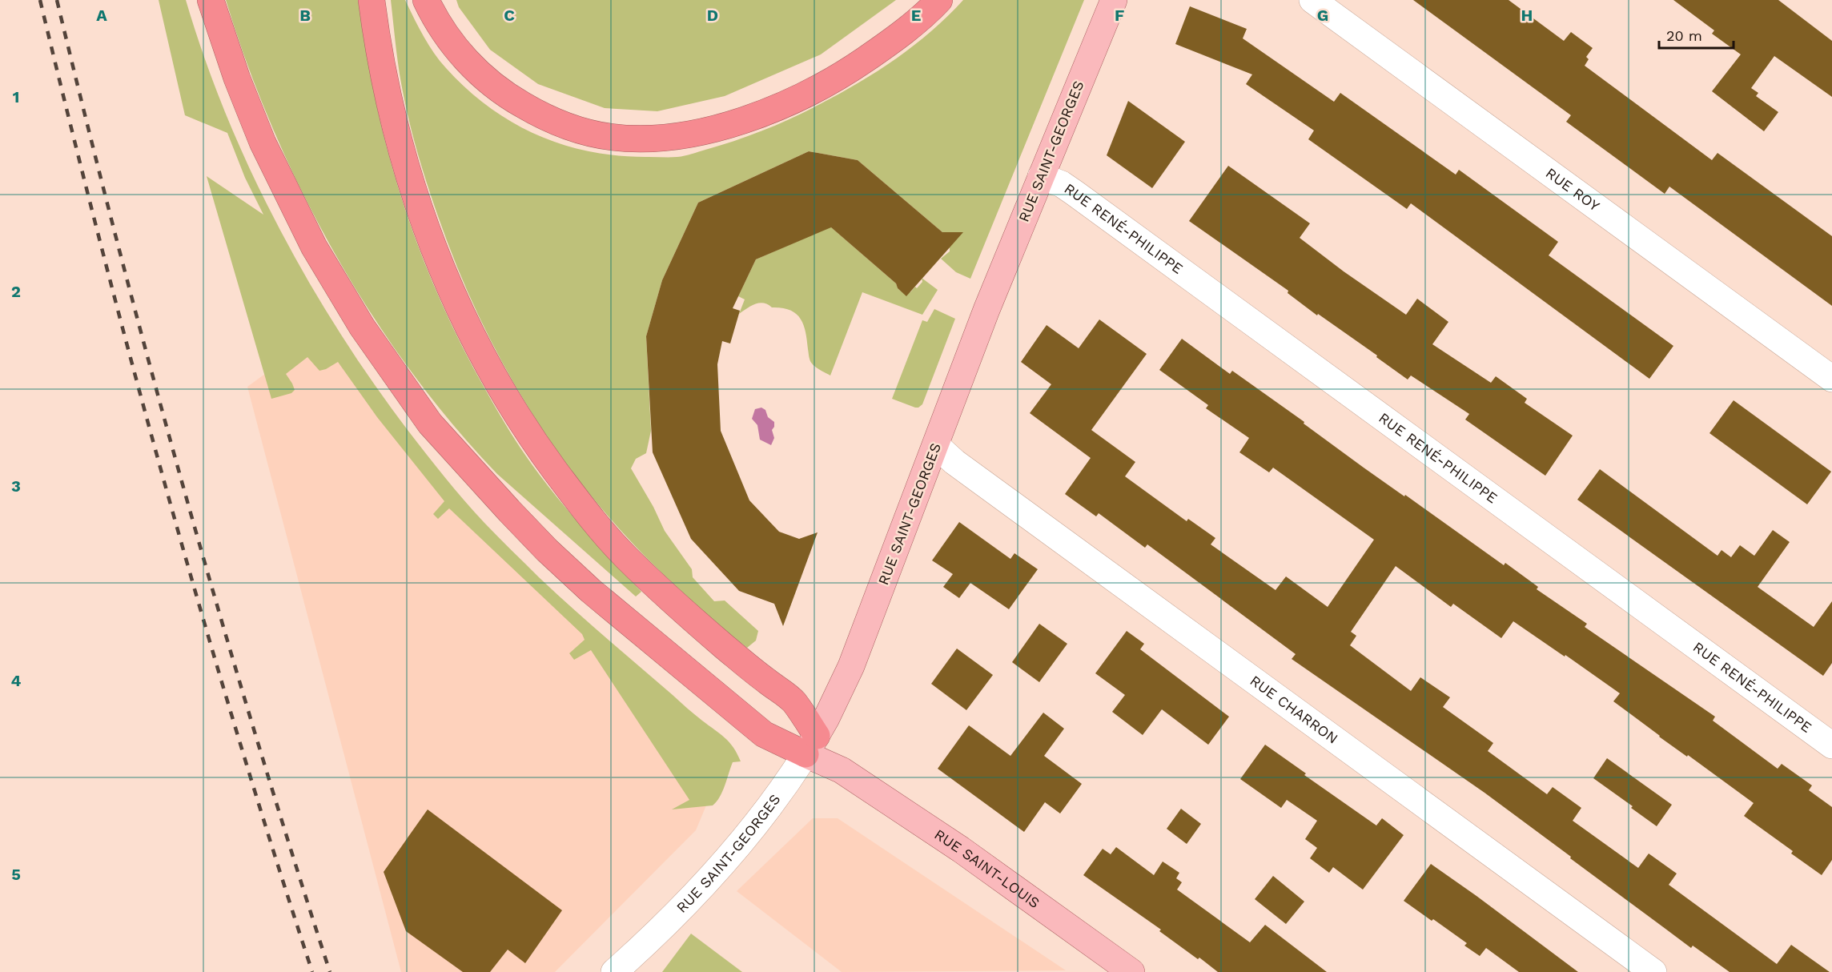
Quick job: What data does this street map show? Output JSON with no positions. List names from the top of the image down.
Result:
{
  "streets": {
    "main road": ["RUE SAINT-GEORGES", "RUE SAINT-LOUIS"],
    "street": ["RUE ROY", "RUE RENÉ-PHILIPPE", "RUE CHARRON"]
  },
  "crossings": [
    ["RUE SAINT-GEORGES", "RUE RENÉ-PHILIPPE"],
    ["RUE SAINT-GEORGES", "RUE CHARRON"],
    ["RUE SAINT-GEORGES", "RUE SAINT-LOUIS"]
  ],
  "scale_bar": "20 m",
  "grid": {
    "columns": [
      "A",
      "B",
      "C",
      "D",
      "E",
      "F",
      "G",
      "H"
    ],
    "rows": [
      "1",
      "2",
      "3",
      "4",
      "5"
    ]
  }
}
